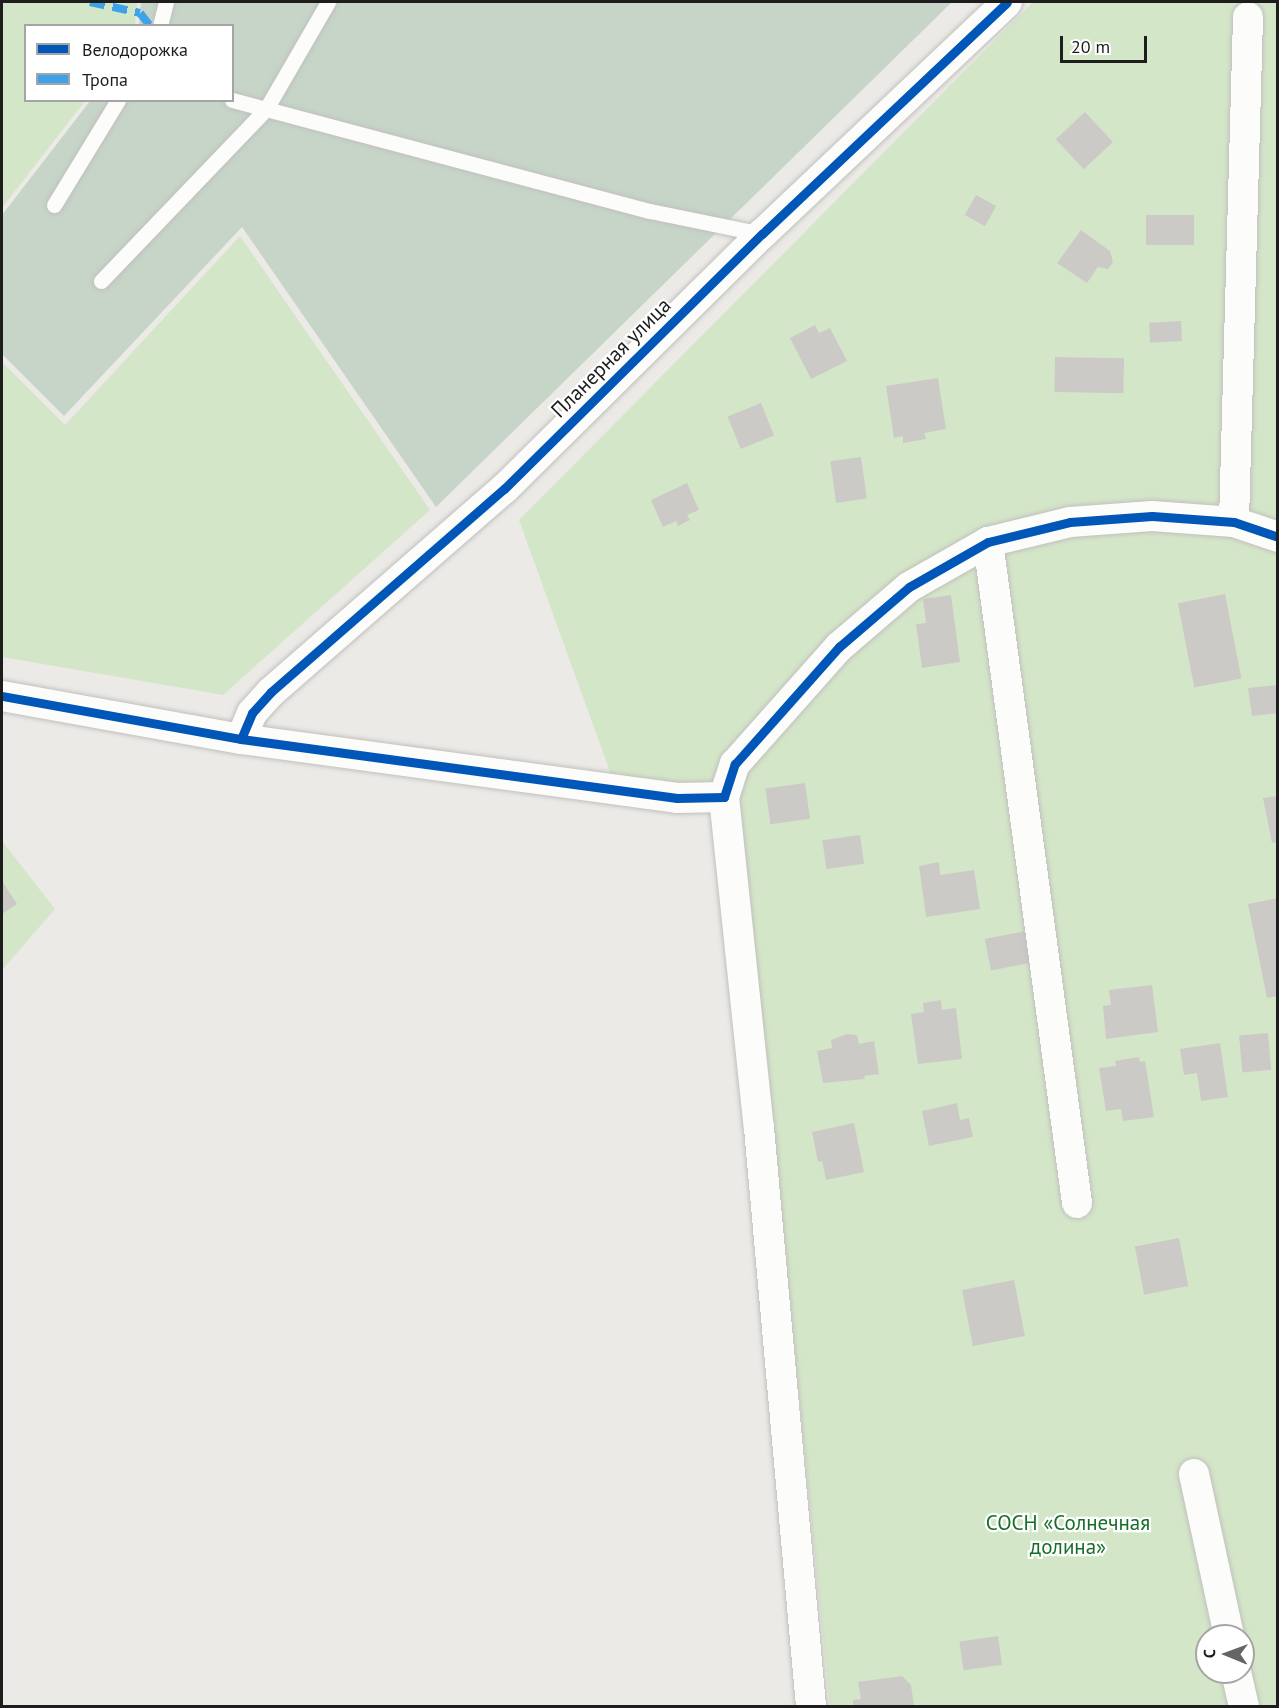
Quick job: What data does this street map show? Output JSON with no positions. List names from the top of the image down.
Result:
{
  "streets": {
    "street": ["Планерная улица"]
  },
  "parks": ["СОСН «Солнечная долина»"],
  "legend": ["Велодорожка", "Тропа"],
  "scale_bar": "20 m",
  "north": "left"
}
